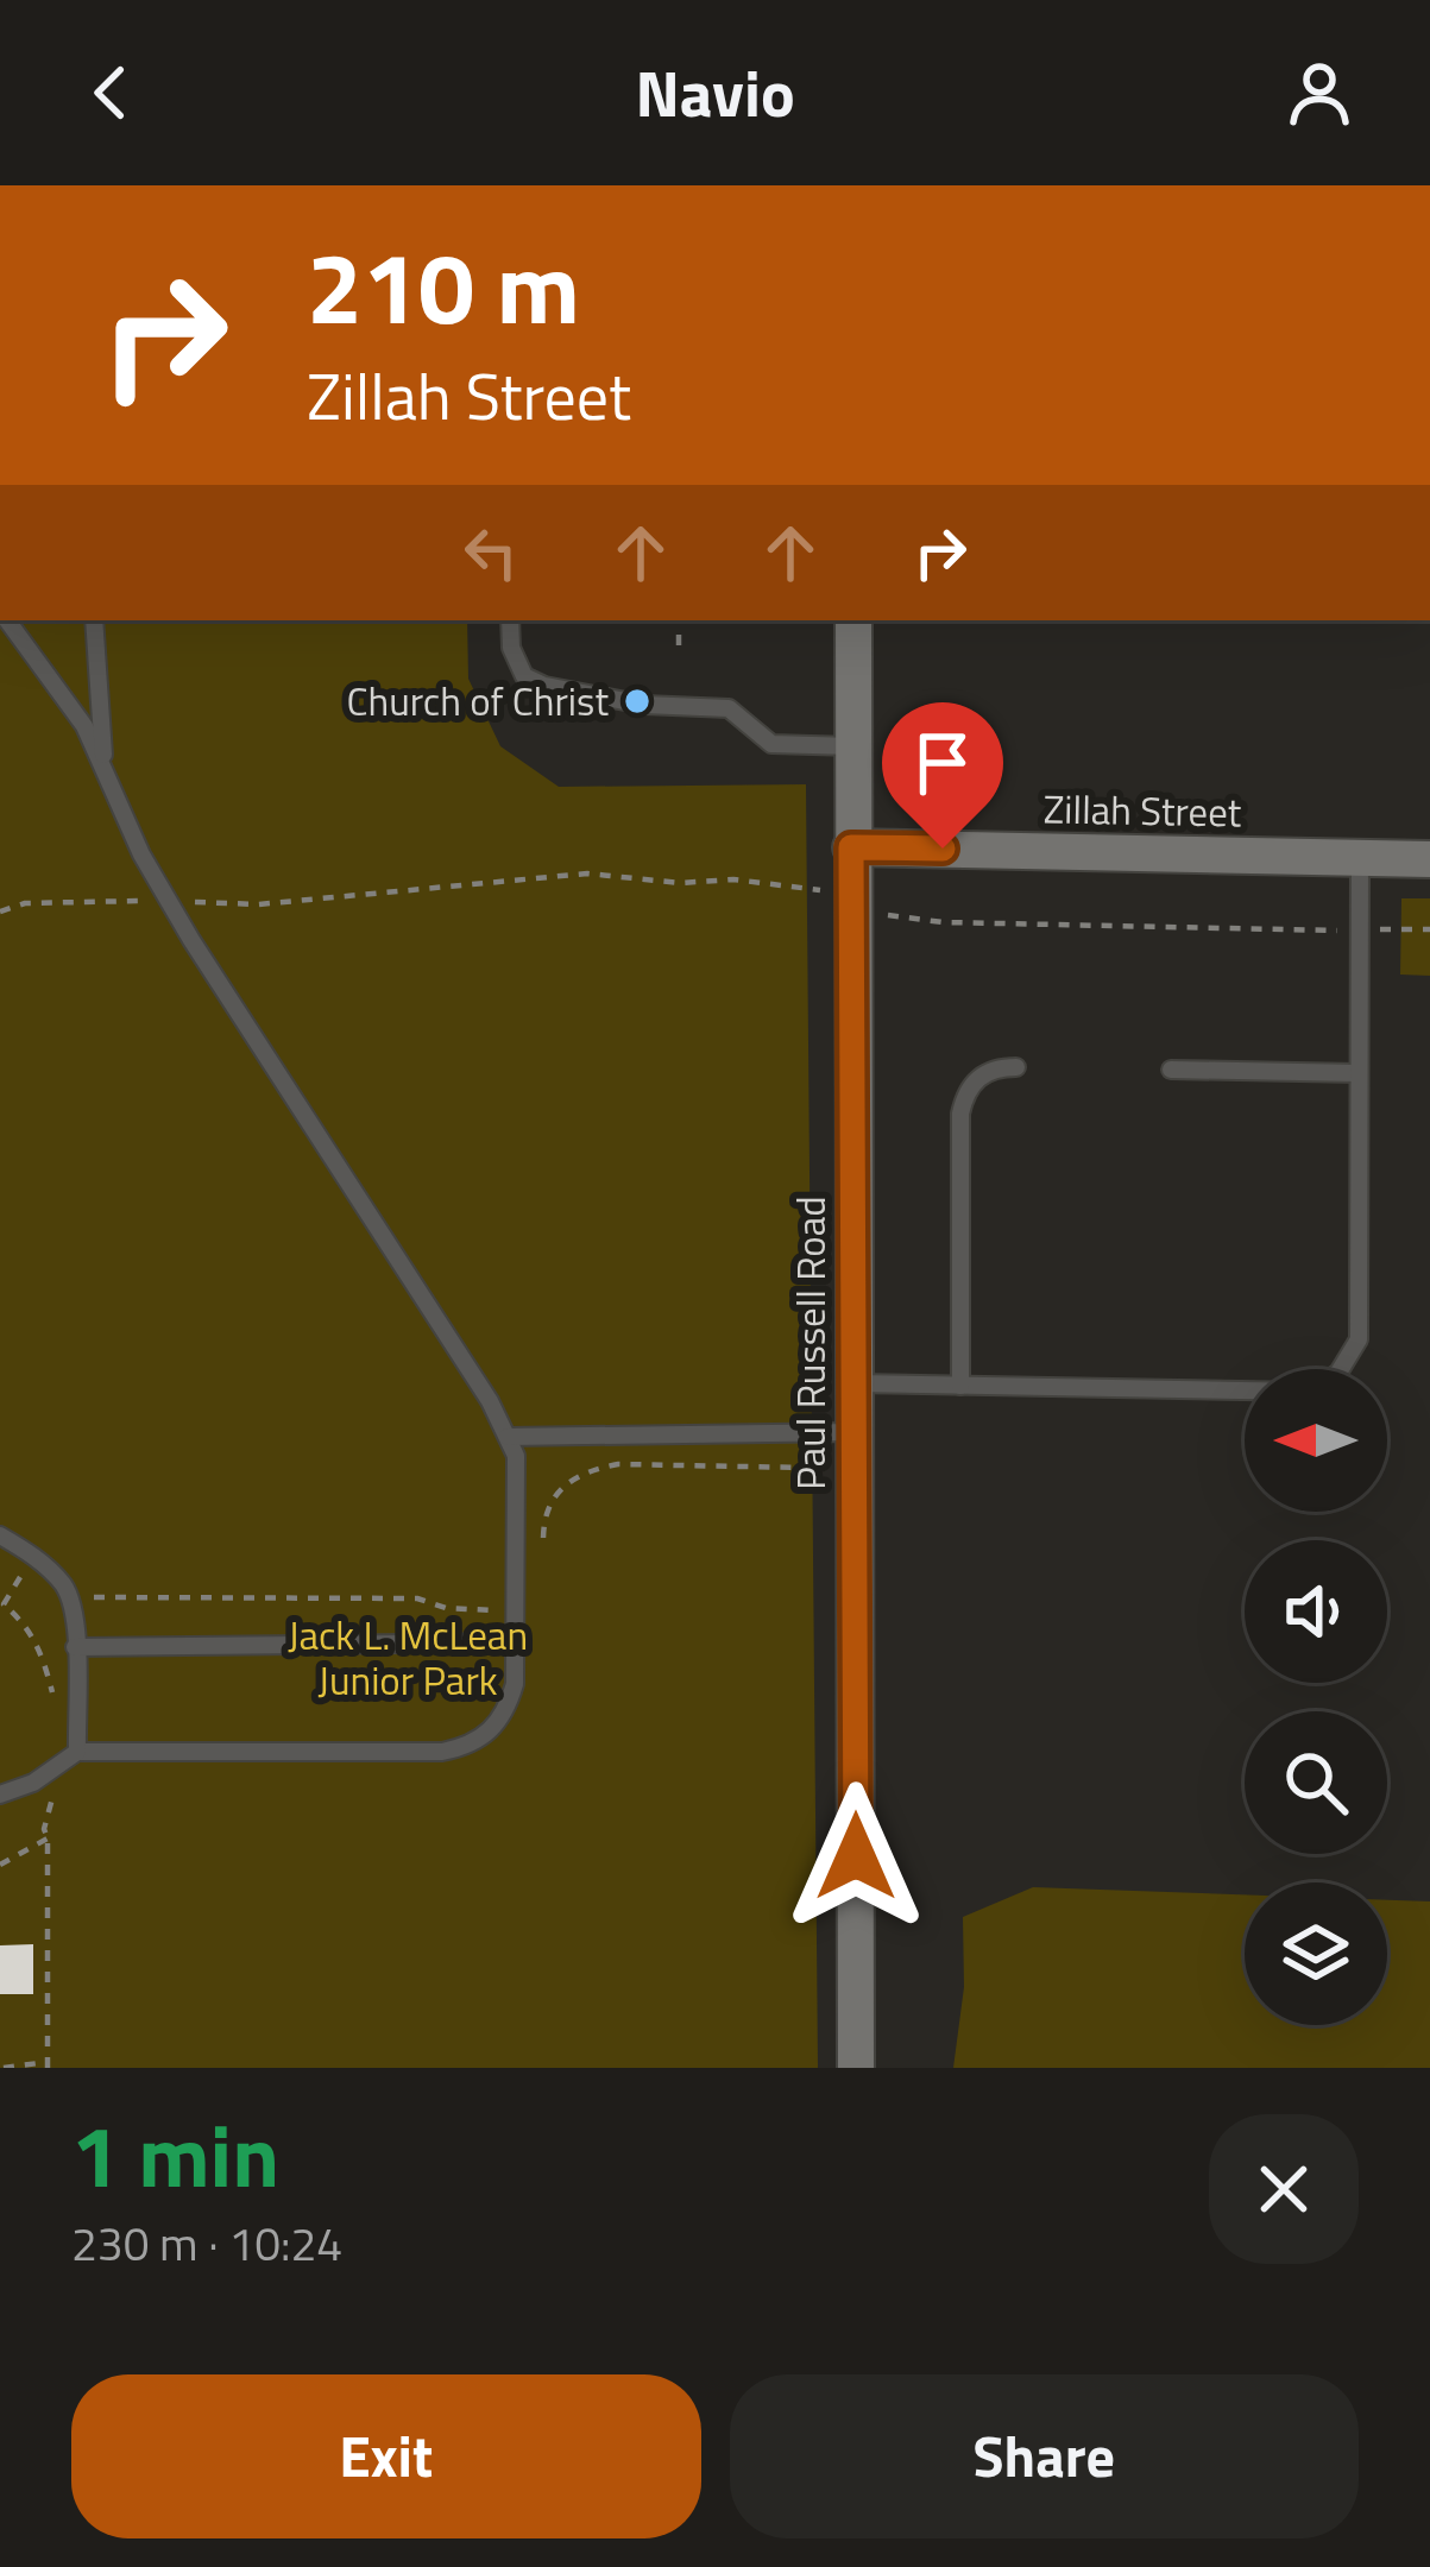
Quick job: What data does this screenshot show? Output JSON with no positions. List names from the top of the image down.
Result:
{
  "streets": {
    "street": ["Zillah Street", "Paul Russell Road"]
  },
  "crossings": [
    ["Zillah Street", "Paul Russell Road"]
  ],
  "parks": ["Jack L. McLean Junior Park"],
  "places": ["Church of Christ"],
  "north": "left",
  "page": {
    "header": "Navio",
    "turn": ["210 m", "Zillah Street"],
    "heading": ["1 min", "230 m · 10:24"],
    "buttons": ["Exit", "Share"]
  }
}
